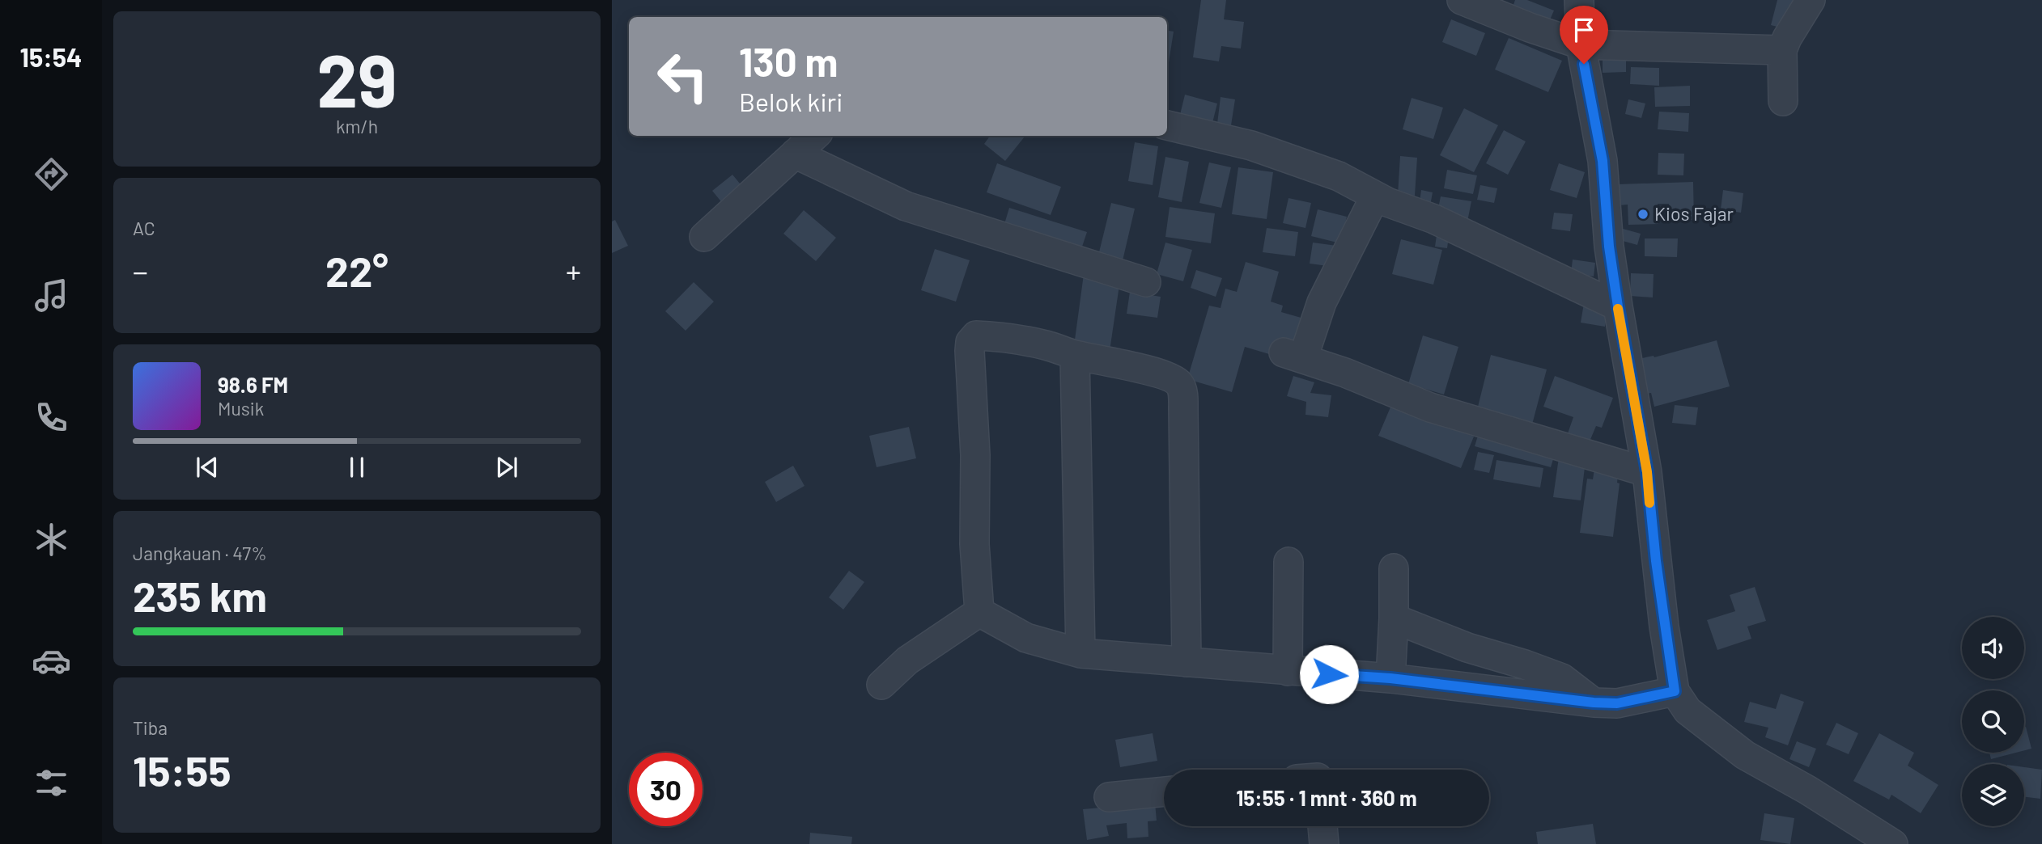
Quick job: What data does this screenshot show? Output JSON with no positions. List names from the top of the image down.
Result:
{
  "places": ["Kios Fajar"],
  "page": {
    "tabs": "15:54",
    "tile": [
      ["29", "km/h"],
      "AC",
      ["Jangkauan · 47%", "235 km"],
      ["Tiba", "15:55"]
    ],
    "turn": ["130 m", "Belok kiri"],
    "heat": ["−", "22°", "+"],
    "song": ["98.6 FM", "Musik"],
    "limit": "30",
    "trip": "15:55 · 1 mnt · 360 m"
  }
}
